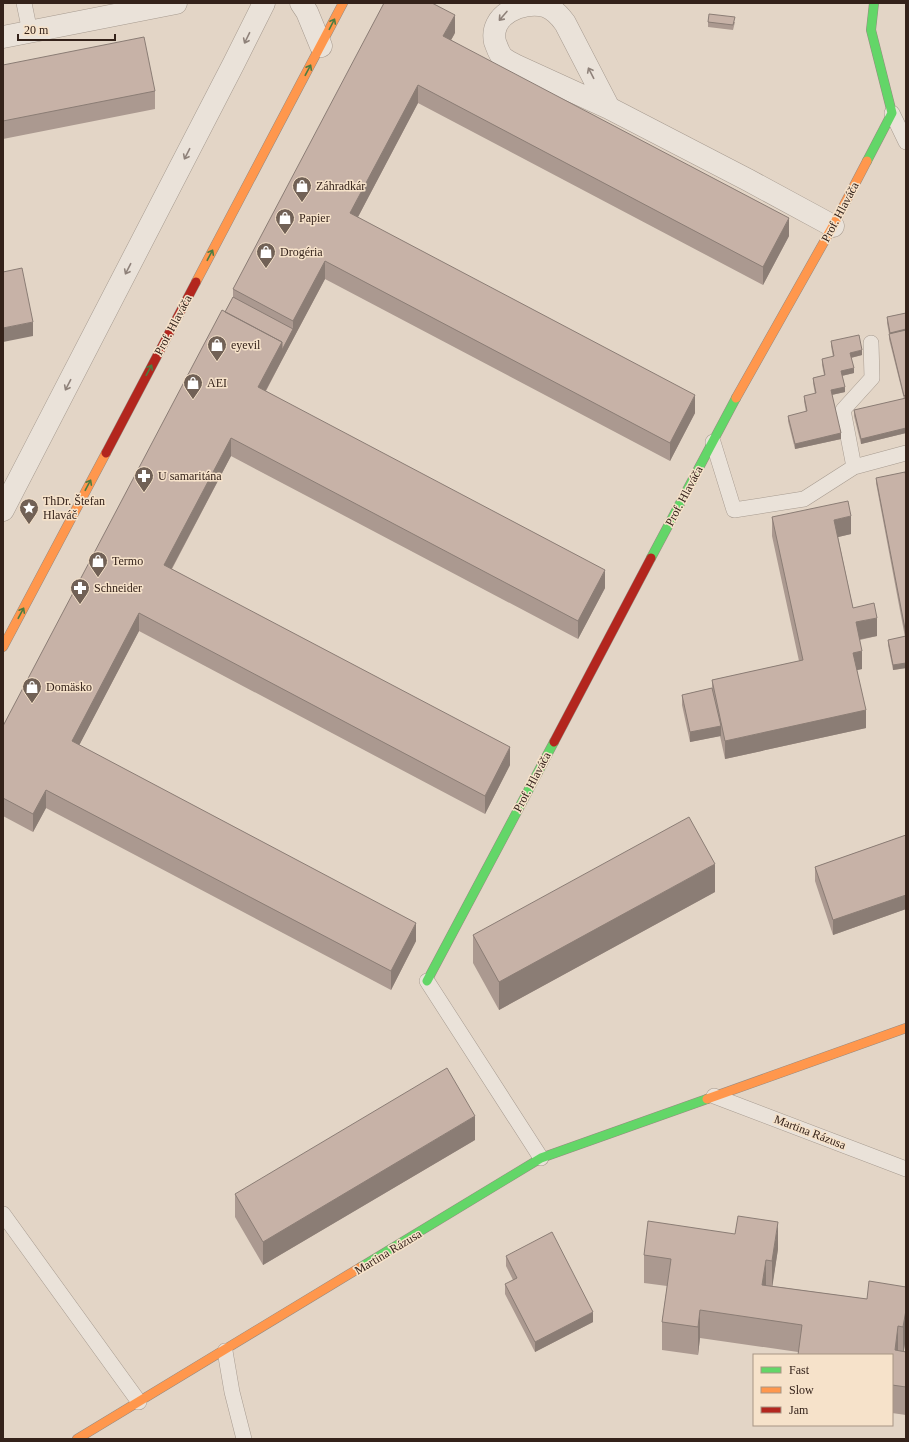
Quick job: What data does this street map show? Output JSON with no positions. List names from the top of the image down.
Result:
{
  "streets": {
    "street": ["Prof. Hlaváča", "Martina Rázusa"]
  },
  "places": {
    "shop": [
      "Záhradkár",
      "Papier",
      "Drogéria",
      "eyevil",
      "AEI",
      "Termo",
      "Domäsko"
    ],
    "pharmacy": ["U samaritána", "Schneider"],
    "place": ["ThDr. Štefan Hlaváč"]
  },
  "legend": ["Fast", "Slow", "Jam"],
  "scale_bar": "20 m"
}
